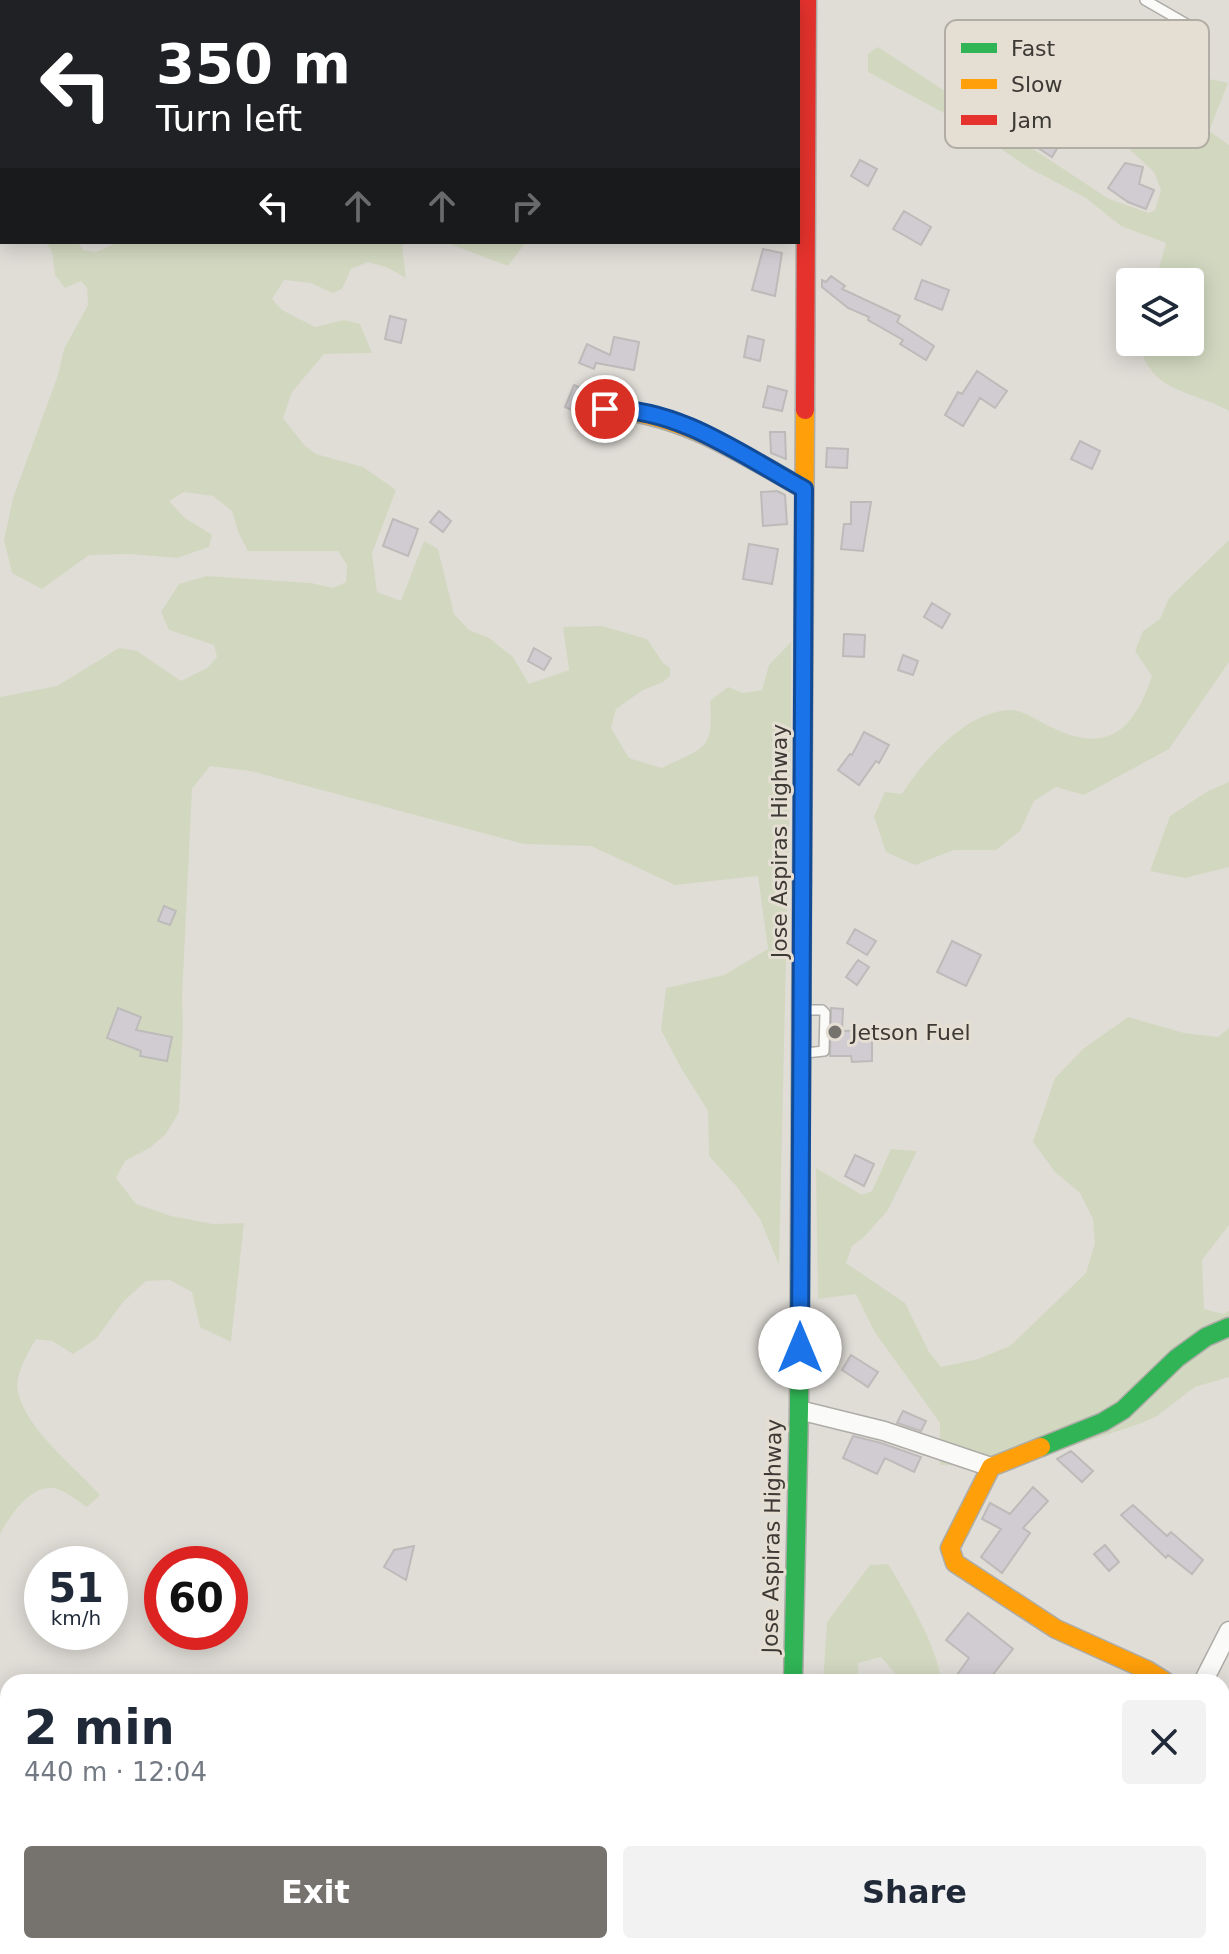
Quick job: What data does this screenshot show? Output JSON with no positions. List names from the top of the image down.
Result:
{
  "streets": {
    "main road": ["Jose Aspiras Highway"]
  },
  "places": ["Jetson Fuel"],
  "legend": ["Fast", "Slow", "Jam"],
  "page": {
    "turn": ["350 m", "Turn left"],
    "speed": "51 km/h",
    "limit": "60",
    "heading": ["2 min", "440 m · 12:04"],
    "buttons": ["Exit", "Share"]
  }
}
